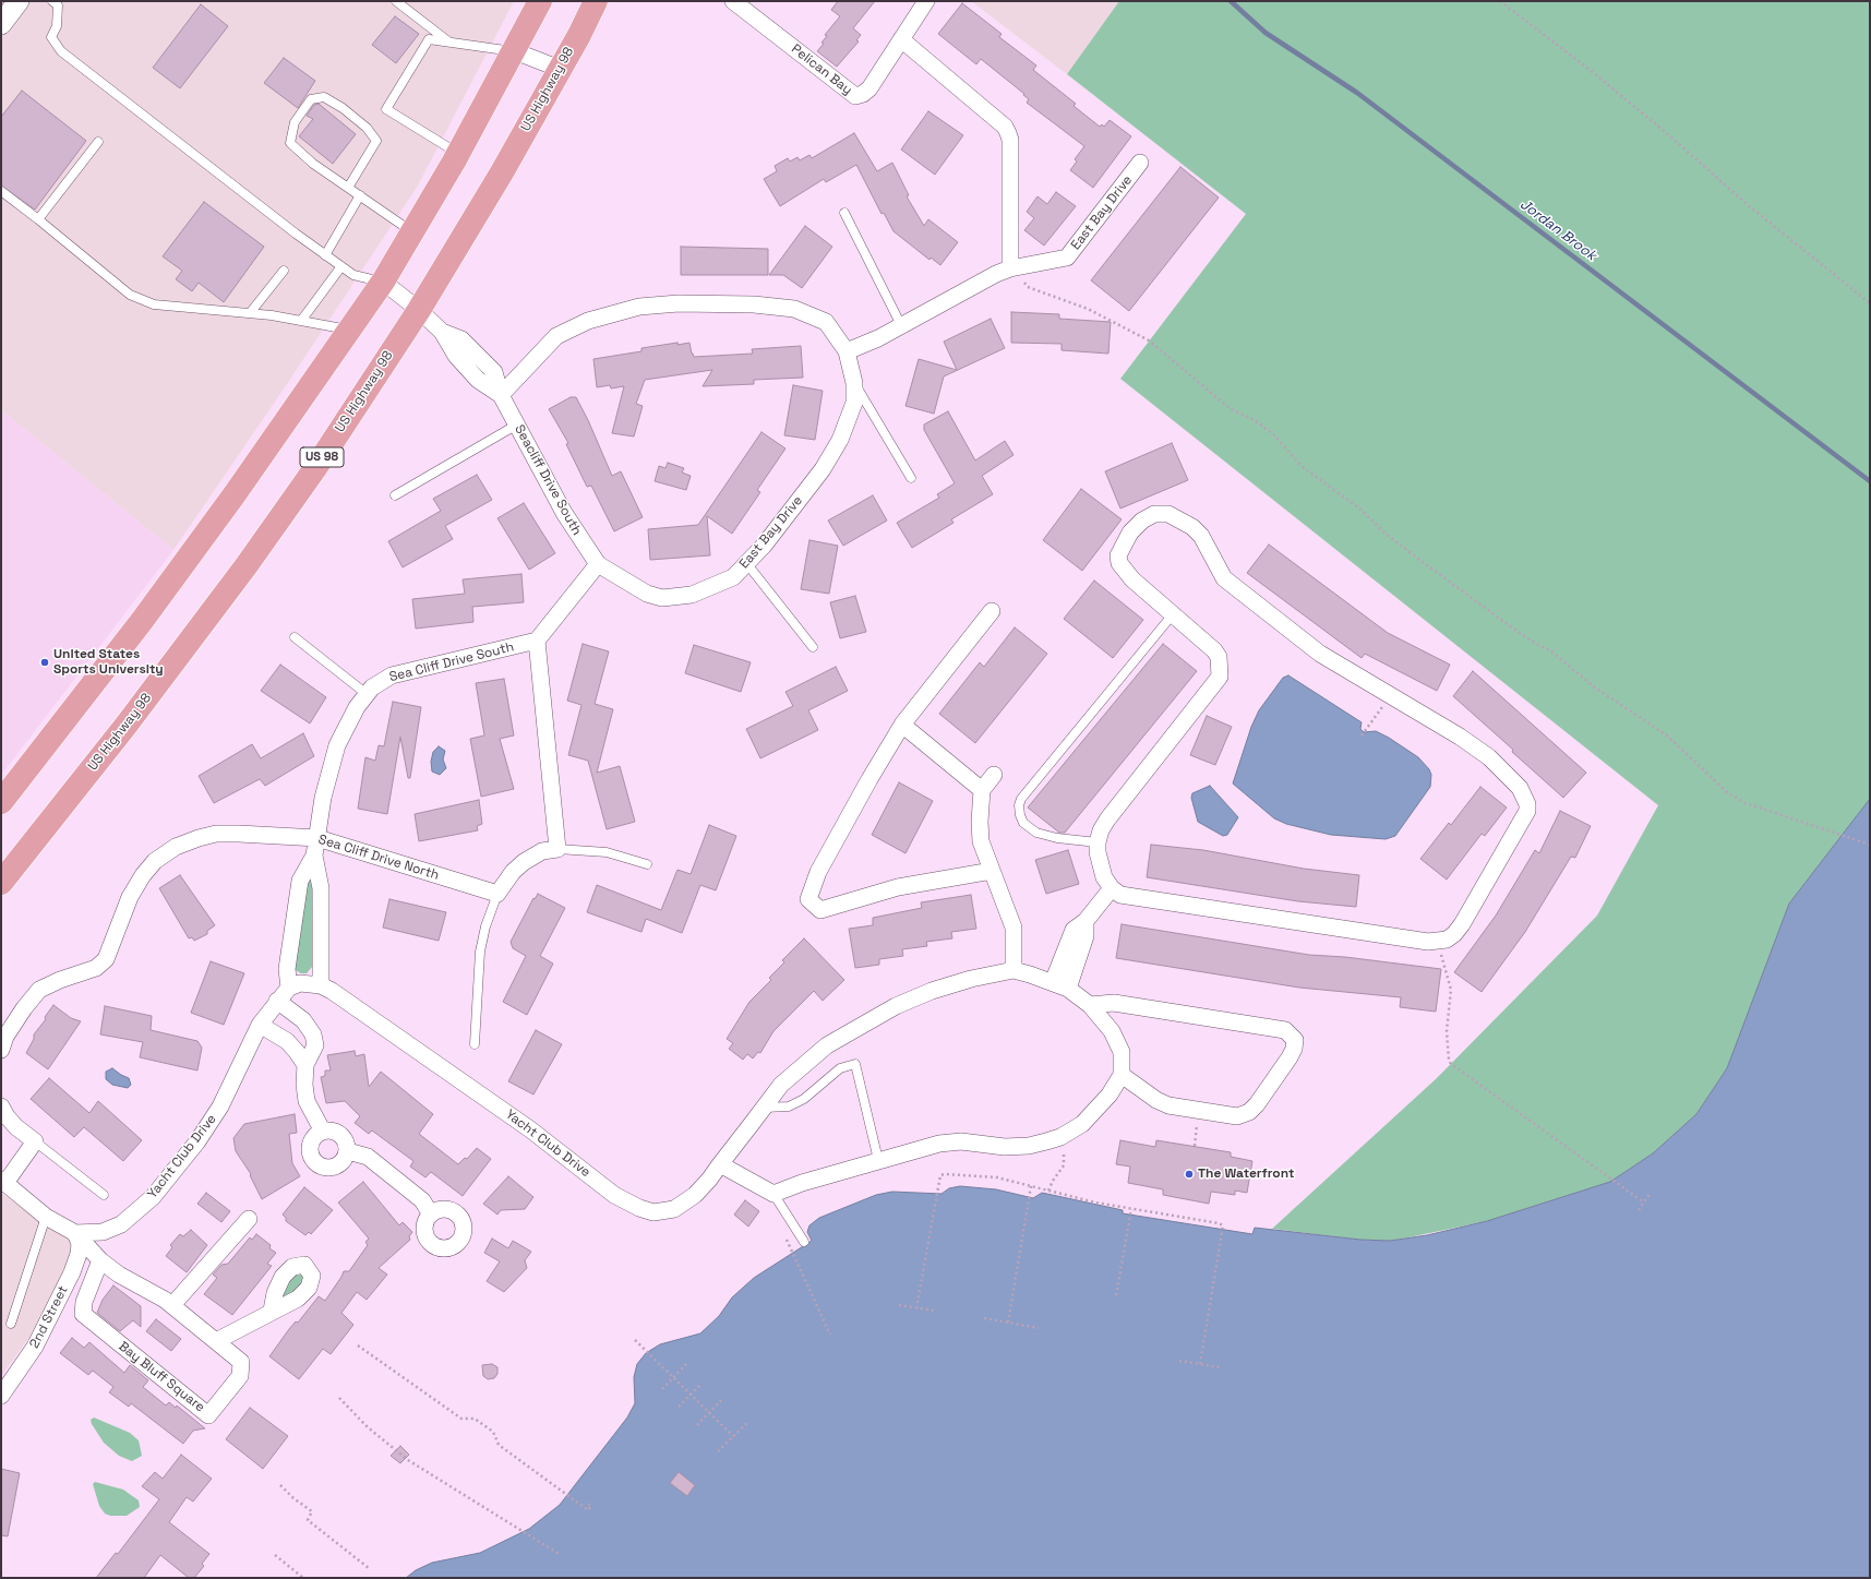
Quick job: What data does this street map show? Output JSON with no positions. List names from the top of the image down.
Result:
{
  "streets": {
    "main road": ["US Highway 98", "US 98"],
    "street": [
      "Pelican Bay",
      "East Bay Drive",
      "Seacliff Drive South",
      "Sea Cliff Drive South",
      "Sea Cliff Drive North",
      "Yacht Club Drive",
      "2nd Street",
      "Bay Bluff Square"
    ]
  },
  "crossings": [
    ["US Highway 98", "Seacliff Drive South"],
    ["East Bay Drive", "Seacliff Drive South"],
    ["Sea Cliff Drive South", "Sea Cliff Drive North"],
    ["Sea Cliff Drive North", "Yacht Club Drive"],
    ["Yacht Club Drive", "2nd Street"]
  ],
  "water": ["Jordan Brook"],
  "places": ["United States Sports University", "The Waterfront"]
}
